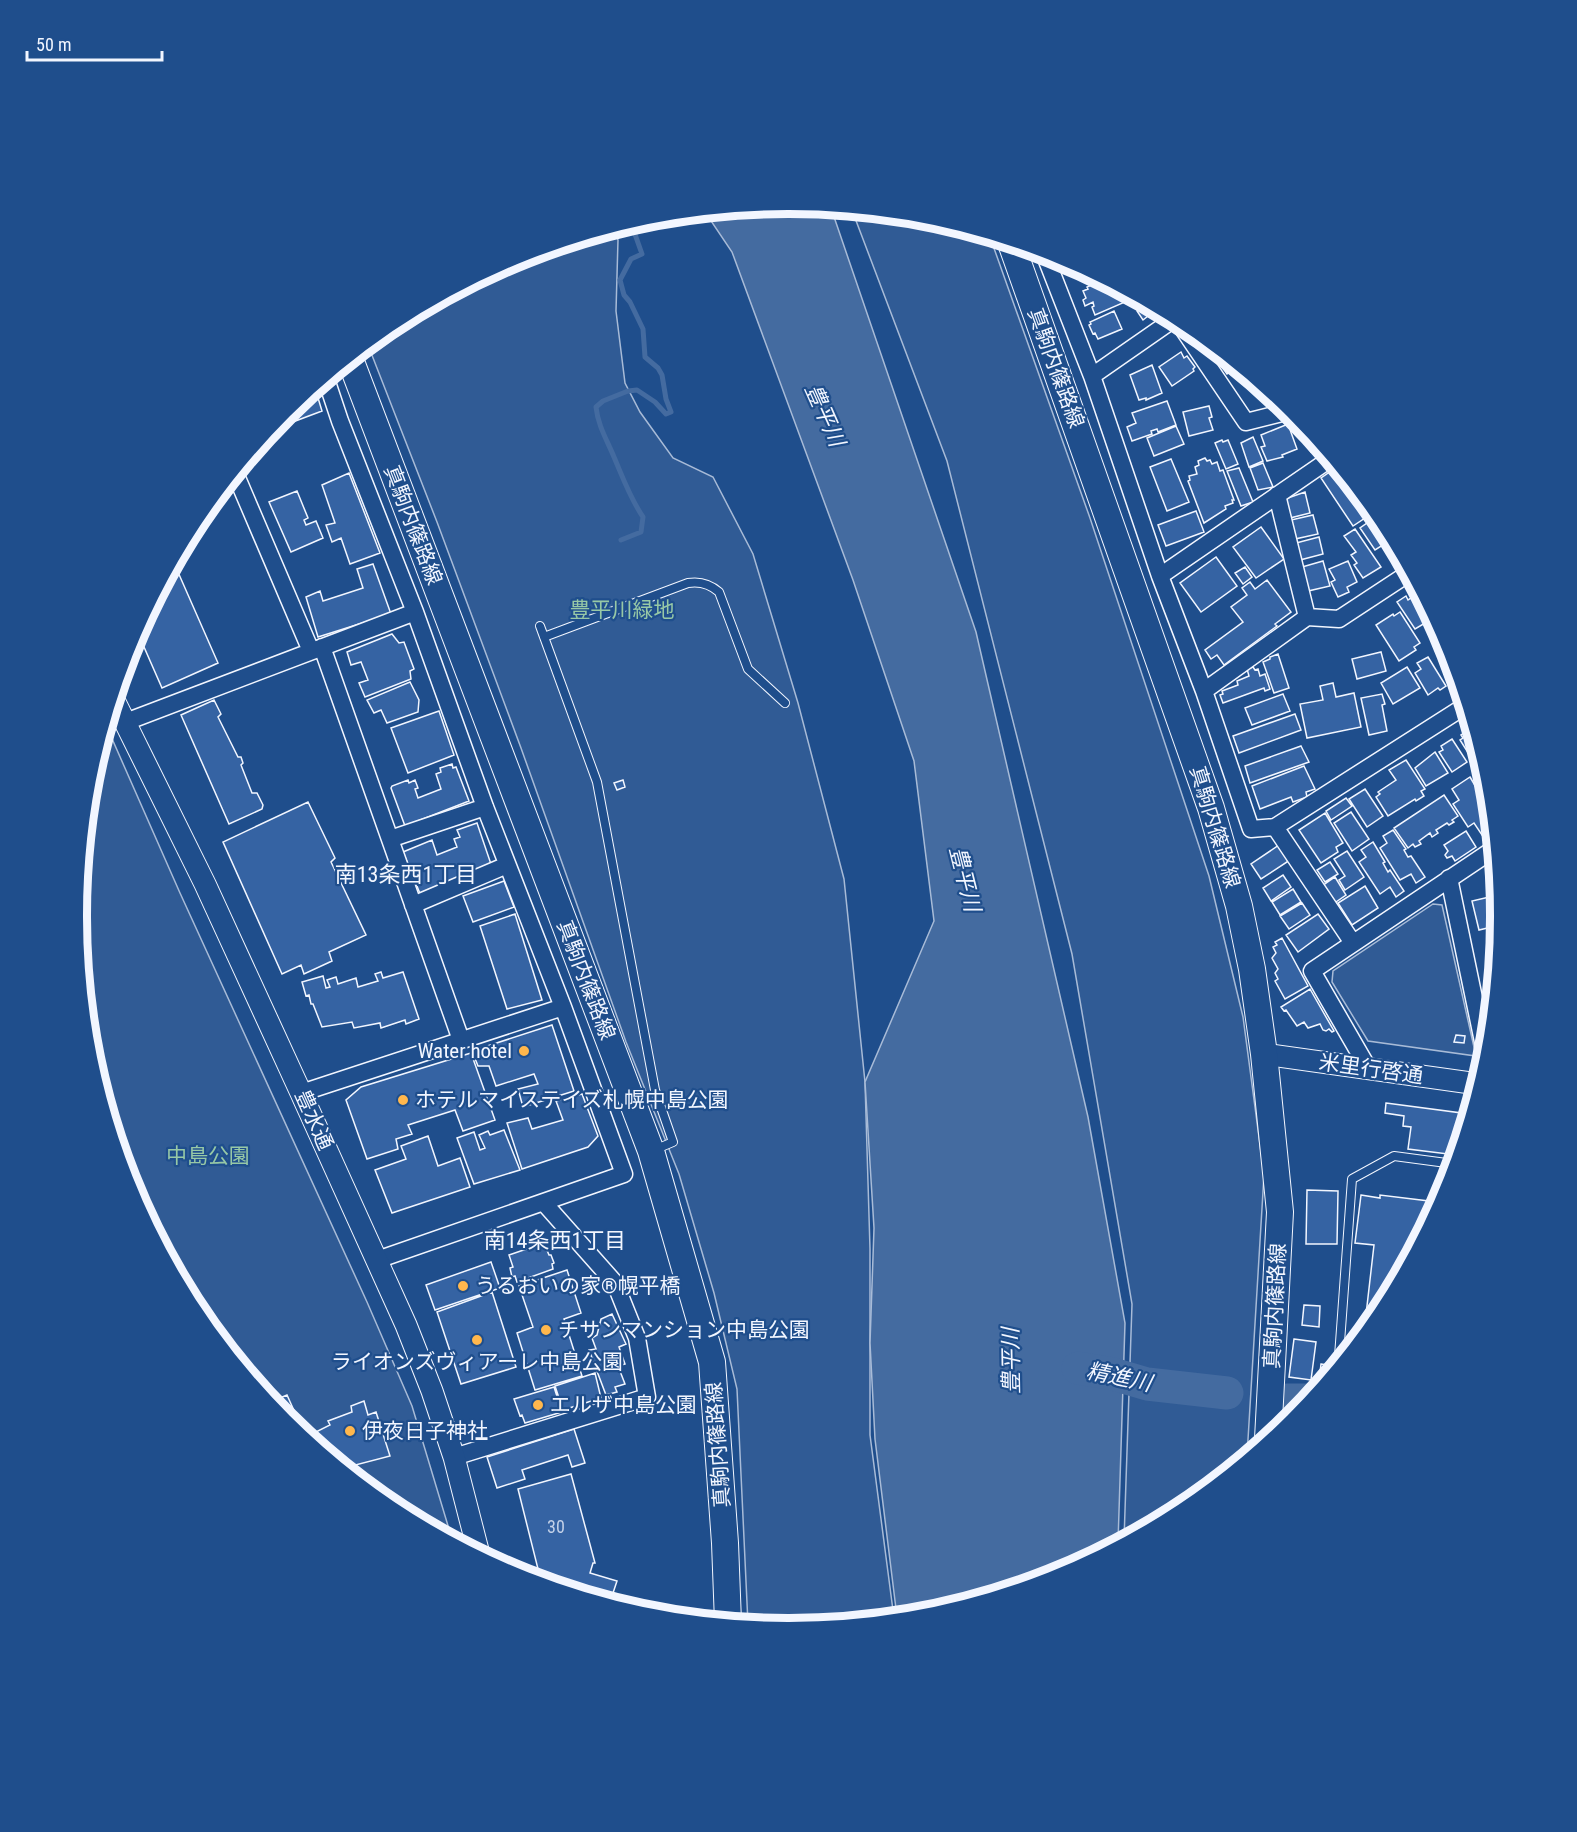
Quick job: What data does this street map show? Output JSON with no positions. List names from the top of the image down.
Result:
{
  "streets": {
    "main road": ["真駒内篠路線"],
    "street": ["米里行啓通", "豊水通"]
  },
  "crossings": [
    ["真駒内篠路線", "米里行啓通"]
  ],
  "districts": ["南13条西1丁目", "南14条西1丁目"],
  "water": ["豊平川", "精進川"],
  "parks": ["豊平川緑地", "中島公園"],
  "places": [
    "Water hotel",
    "ホテルマイステイズ札幌中島公園",
    "うるおいの家®幌平橋",
    "チサンマンション中島公園",
    "ライオンズヴィアーレ中島公園",
    "エルザ中島公園",
    "伊夜日子神社"
  ],
  "house_numbers": ["30"],
  "scale_bar": "50 m"
}
